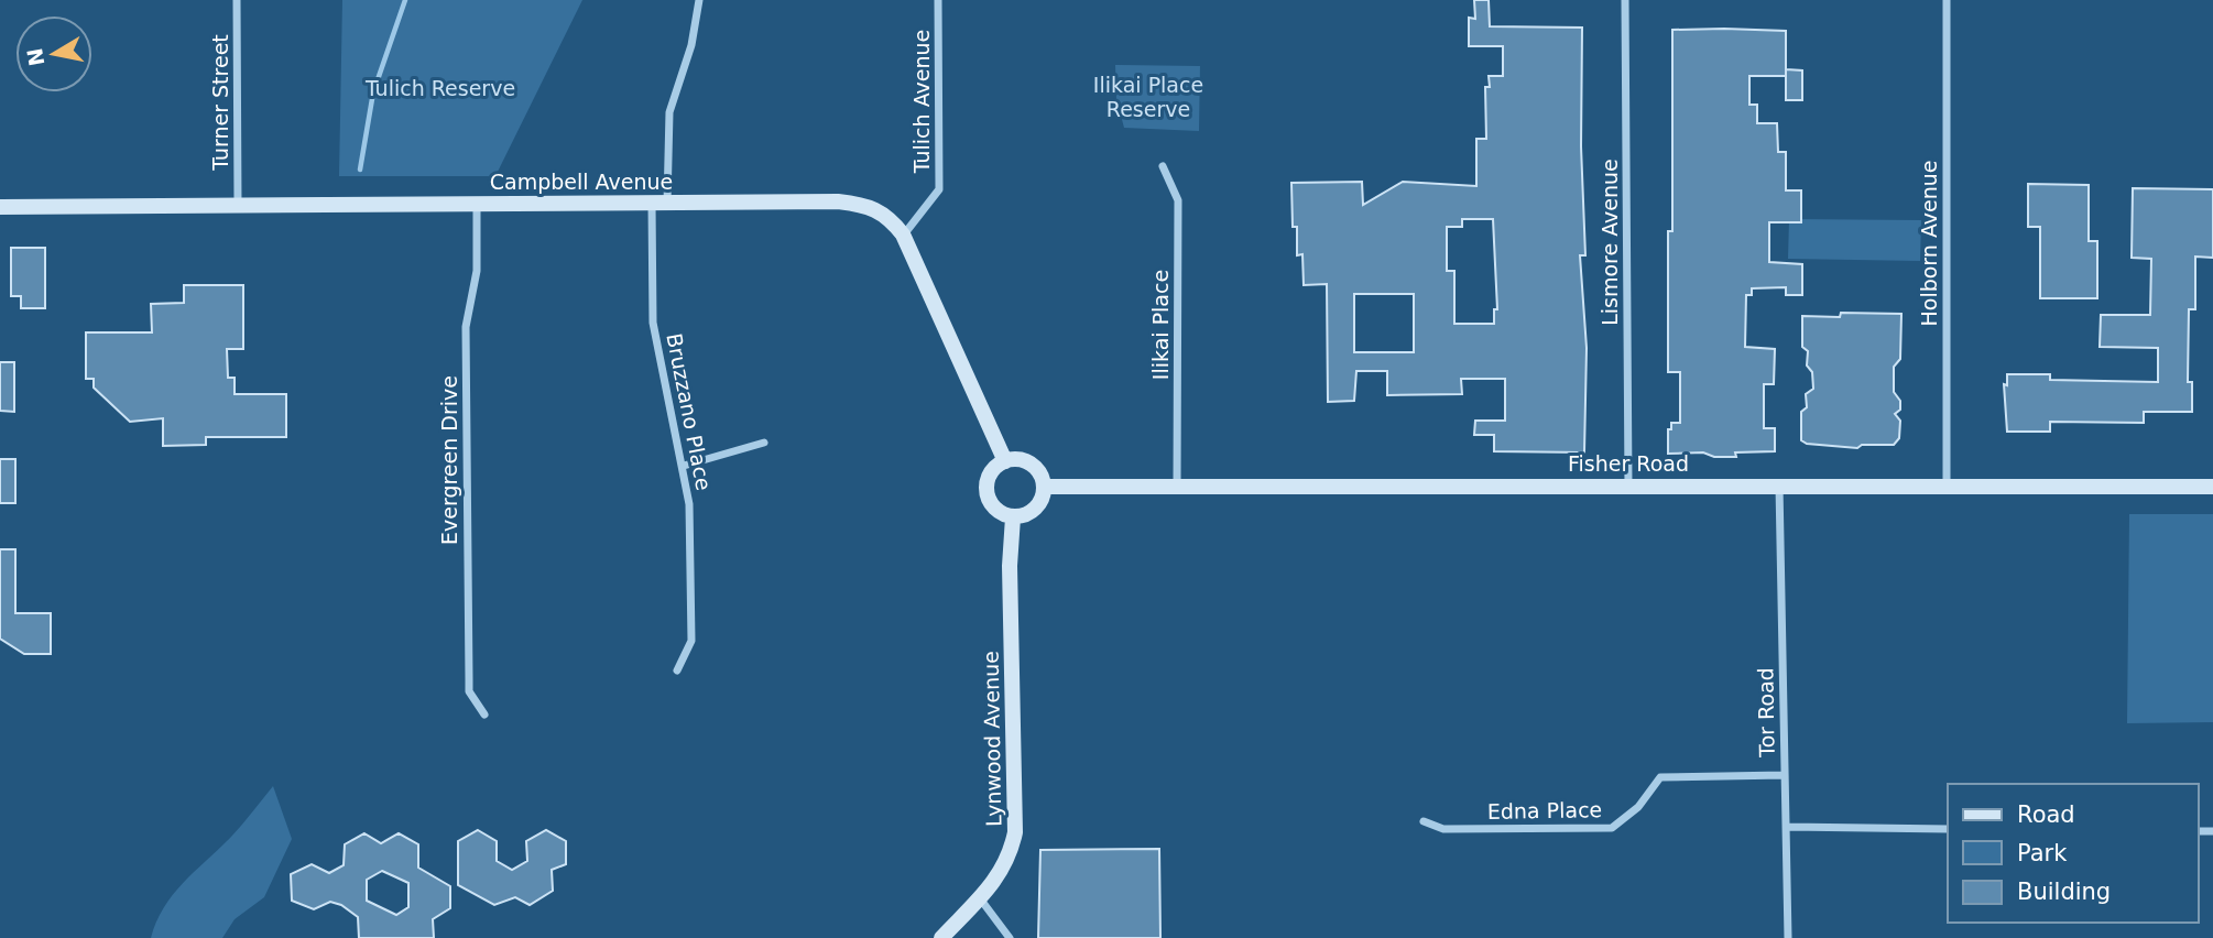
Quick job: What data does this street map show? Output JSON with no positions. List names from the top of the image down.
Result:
{
  "streets": {
    "main road": ["Campbell Avenue", "Fisher Road", "Lynwood Avenue"],
    "street": [
      "Tulich Avenue",
      "Turner Street",
      "Lismore Avenue",
      "Holborn Avenue",
      "Ilikai Place",
      "Bruzzano Place",
      "Evergreen Drive",
      "Tor Road",
      "Edna Place"
    ]
  },
  "crossings": [
    ["Tulich Avenue", "Campbell Avenue"],
    ["Turner Street", "Campbell Avenue"],
    ["Campbell Avenue", "Bruzzano Place"],
    ["Campbell Avenue", "Evergreen Drive"],
    ["Campbell Avenue", "Fisher Road"],
    ["Campbell Avenue", "Lynwood Avenue"],
    ["Lismore Avenue", "Fisher Road"],
    ["Holborn Avenue", "Fisher Road"],
    ["Ilikai Place", "Fisher Road"],
    ["Fisher Road", "Tor Road"],
    ["Fisher Road", "Lynwood Avenue"],
    ["Tor Road", "Edna Place"]
  ],
  "parks": ["Ilikai Place Reserve", "Tulich Reserve"],
  "legend": ["Road", "Park", "Building"],
  "north": "left"
}
